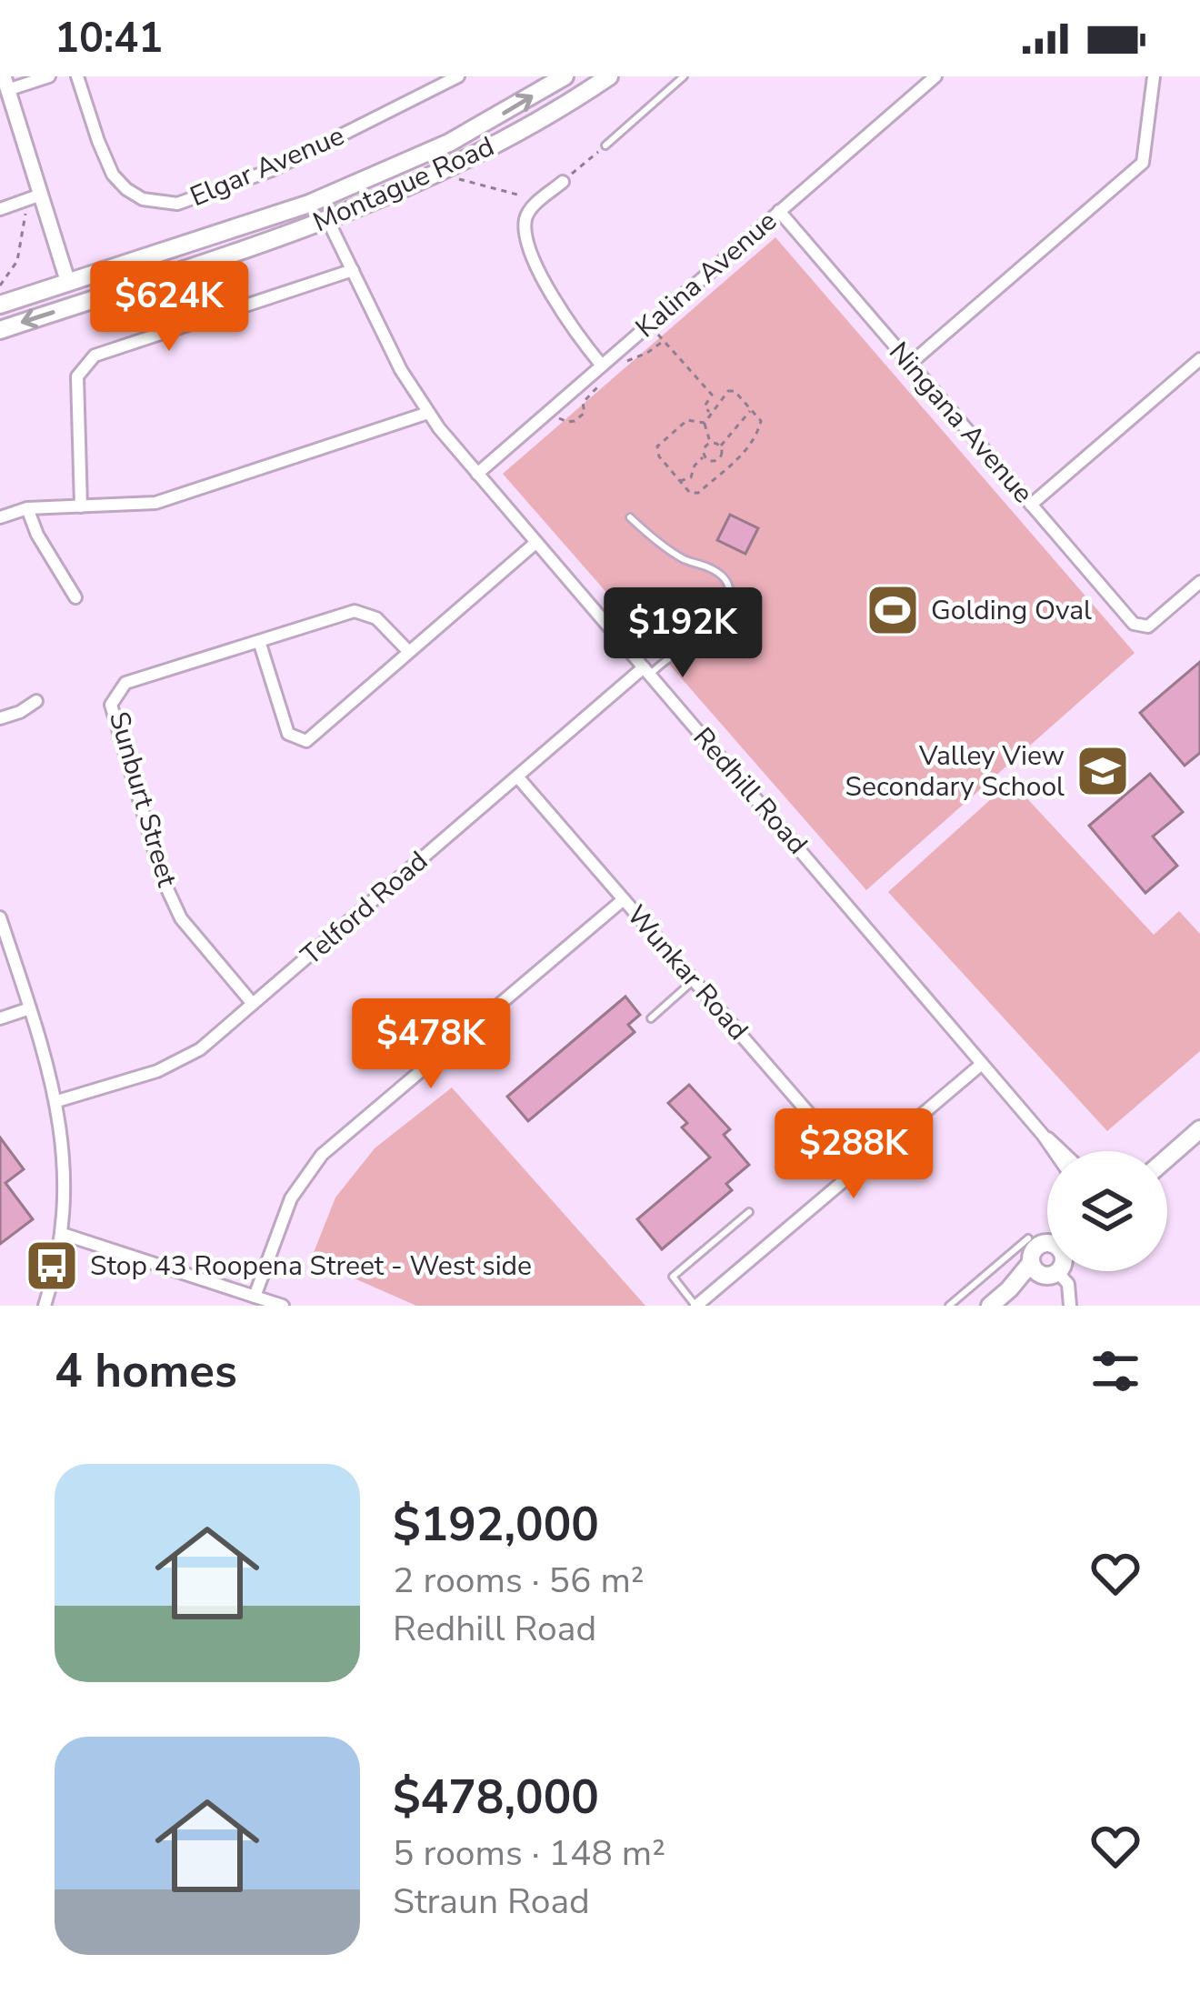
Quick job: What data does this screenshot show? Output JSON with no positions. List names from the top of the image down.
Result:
{
  "streets": {
    "main road": ["Montague Road"],
    "street": [
      "Elgar Avenue",
      "Kalina Avenue",
      "Ningana Avenue",
      "Redhill Road",
      "Sunburt Street",
      "Telford Road",
      "Wunkar Road"
    ]
  },
  "crossings": [
    ["Montague Road", "Redhill Road"],
    ["Kalina Avenue", "Ningana Avenue"],
    ["Kalina Avenue", "Redhill Road"],
    ["Redhill Road", "Telford Road"],
    ["Sunburt Street", "Telford Road"],
    ["Telford Road", "Wunkar Road"]
  ],
  "places": {
    "sports": ["Golding Oval"],
    "school or university": ["Valley View Secondary School"],
    "bus stop": ["Stop 43 Roopena Street - West side"]
  },
  "page": {
    "status": "10:41",
    "price": [
      "$624K",
      "$192K",
      "$478K",
      "$288K"
    ],
    "heading": "4 homes",
    "list": [
      {
        "name": "$192,000",
        "note": "2 rooms · 56 m² · Redhill Road"
      },
      {
        "name": "$478,000",
        "note": "5 rooms · 148 m² · Straun Road"
      }
    ]
  }
}
